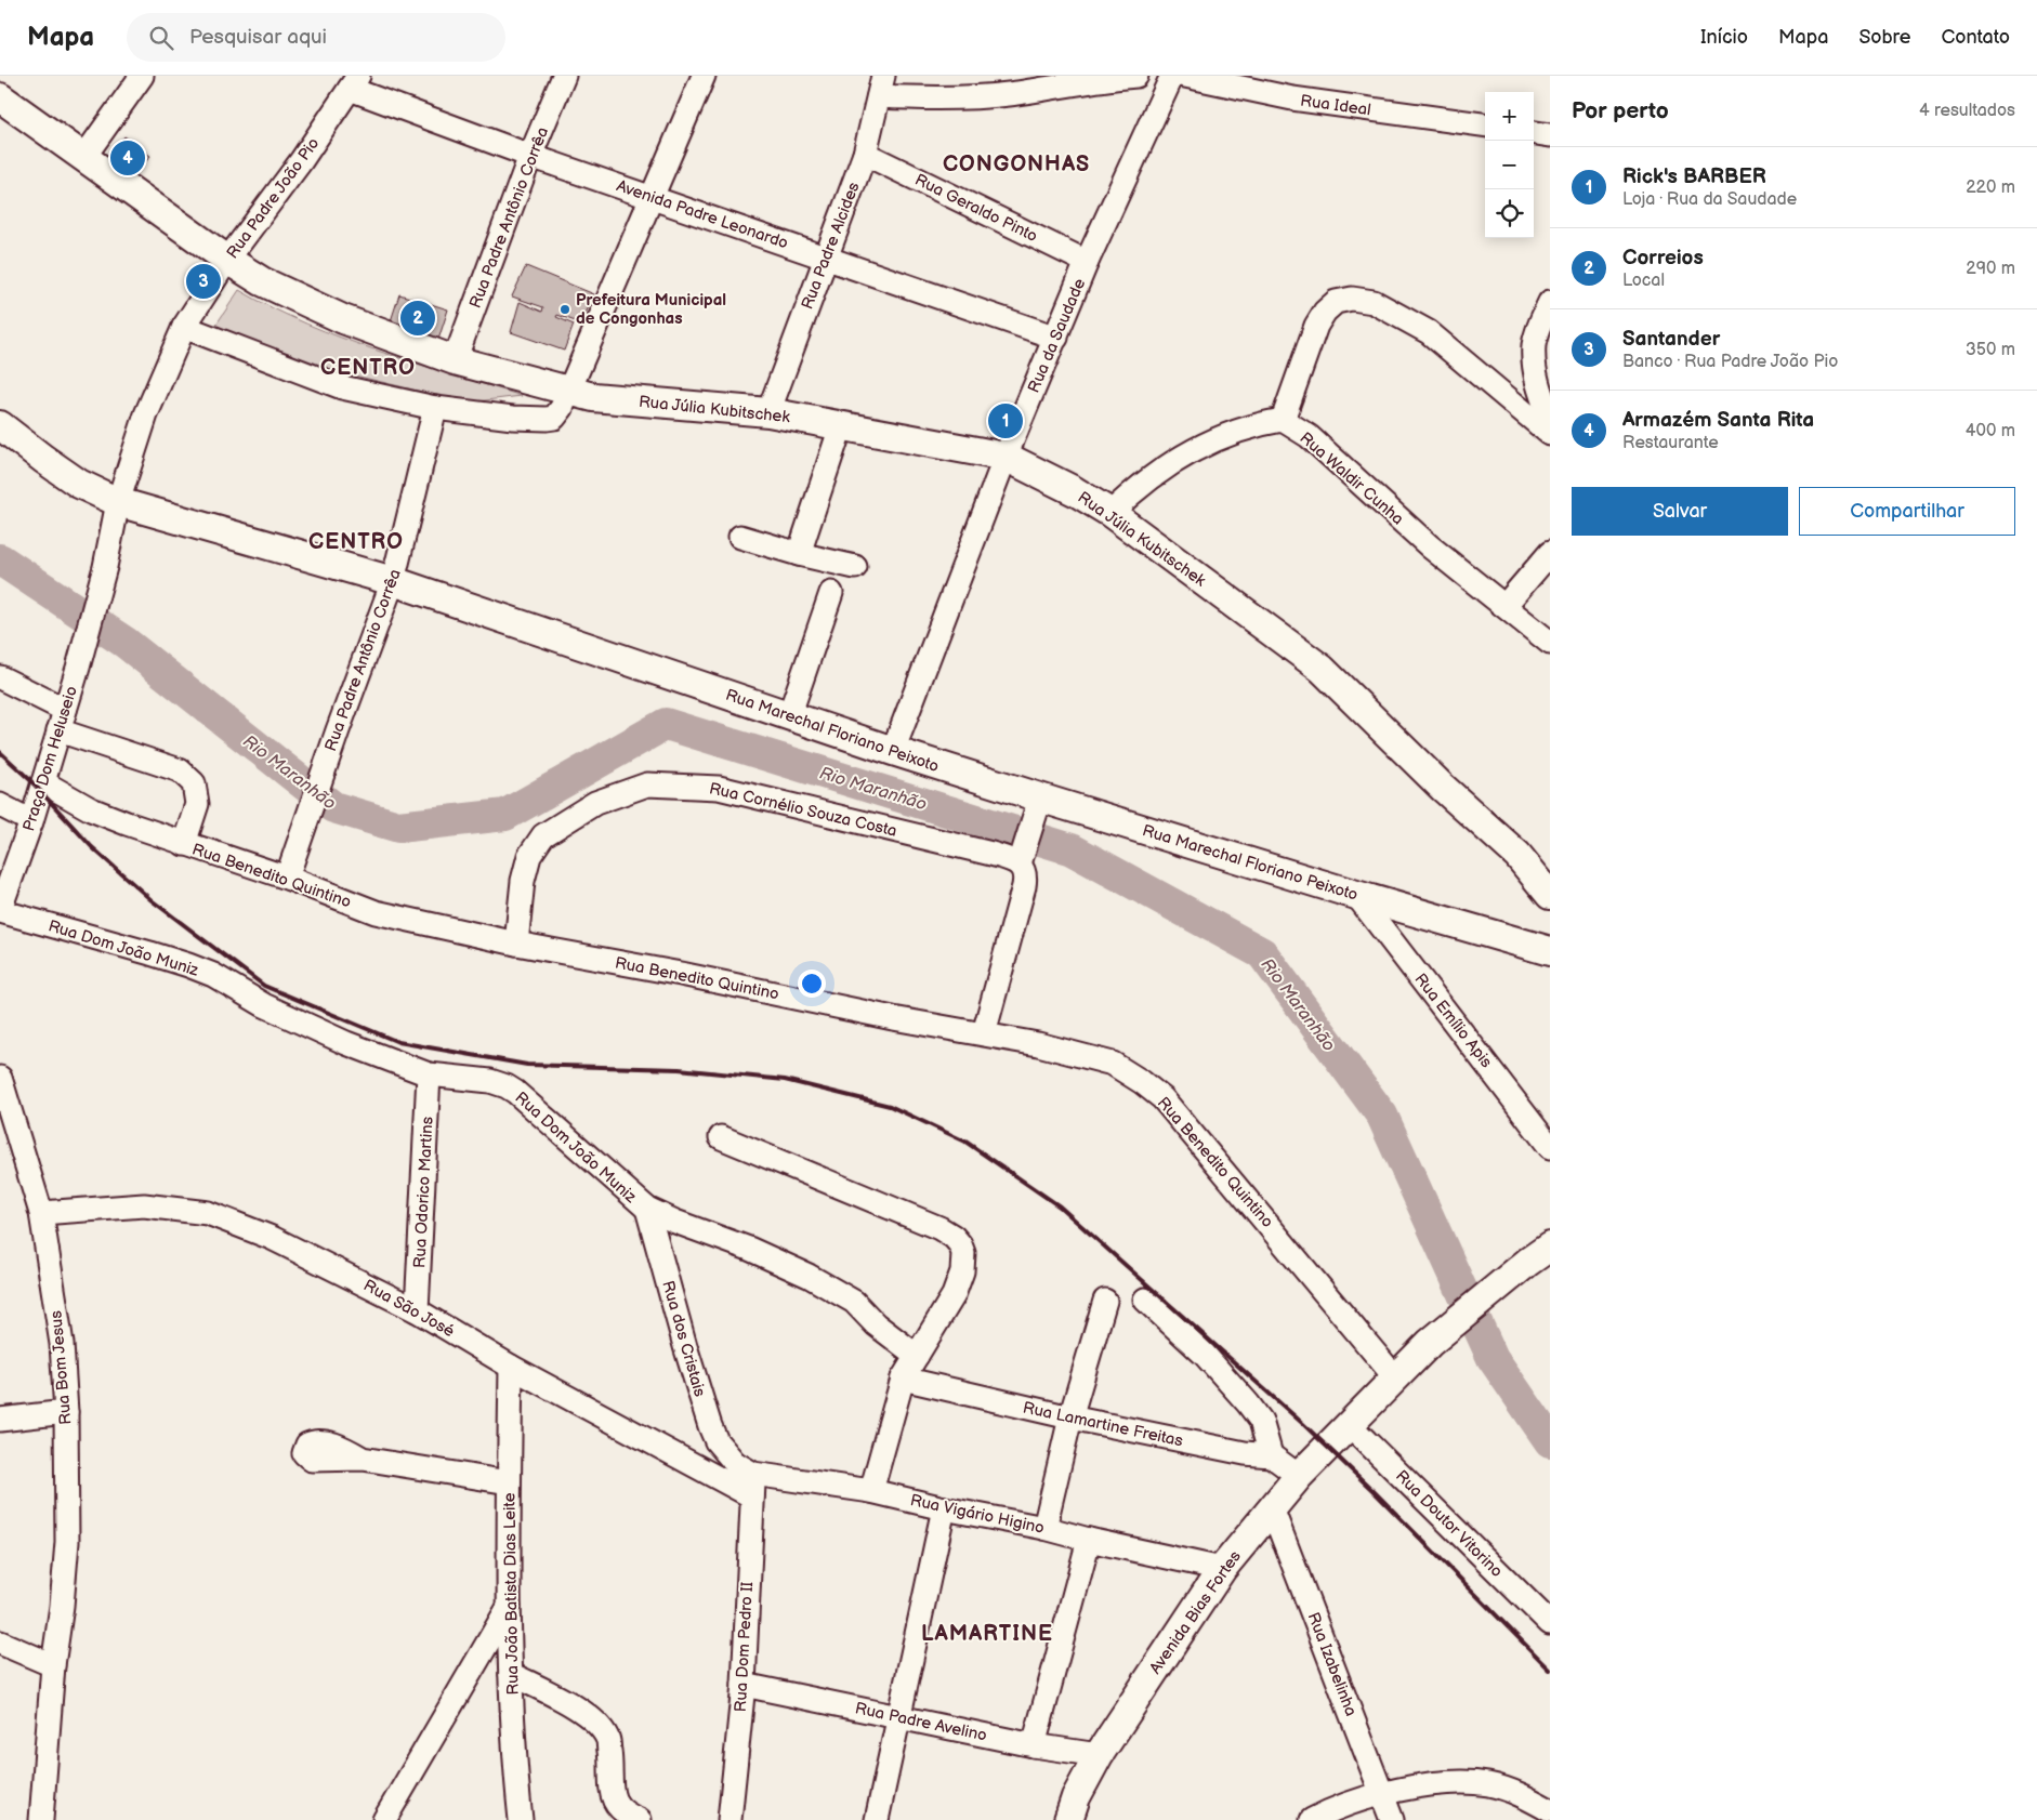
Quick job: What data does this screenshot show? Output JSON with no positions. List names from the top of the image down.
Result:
{
  "streets": {
    "main road": ["Rua Júlia Kubitschek", "Rua Marechal Floriano Peixoto", "Avenida Bias Fortes"],
    "street": [
      "Rua Ideal",
      "Rua Padre João Pio",
      "Rua Geraldo Pinto",
      "Avenida Padre Leonardo",
      "Rua Padre Antônio Corrêa",
      "Rua Padre Alcides",
      "Rua da Saudade",
      "Rua Waldir Cunha",
      "Praça Dom Heluseio",
      "Rua Cornélio Souza Costa",
      "Rua Benedito Quintino",
      "Rua Dom João Muniz",
      "Rua Emílio Apis",
      "Rua Odorico Martins",
      "Rua São José",
      "Rua dos Cristais",
      "Rua Bom Jesus",
      "Rua Lamartine Freitas",
      "Rua Vigário Higino",
      "Rua Doutor Vitorino",
      "Rua João Batista Dias Leite",
      "Rua Dom Pedro II",
      "Rua Izabelinha",
      "Rua Padre Avelino"
    ]
  },
  "crossings": [
    ["Rua Padre João Pio", "Avenida Padre Leonardo"],
    ["Rua Padre João Pio", "Rua Júlia Kubitschek"],
    ["Rua Padre João Pio", "Rua Marechal Floriano Peixoto"],
    ["Rua Padre João Pio", "Praça Dom Heluseio"],
    ["Rua Geraldo Pinto", "Rua Padre Alcides"],
    ["Rua Geraldo Pinto", "Rua da Saudade"],
    ["Avenida Padre Leonardo", "Rua Padre Antônio Corrêa"],
    ["Avenida Padre Leonardo", "Rua Padre Alcides"],
    ["Avenida Padre Leonardo", "Rua da Saudade"],
    ["Rua Padre Antônio Corrêa", "Rua Júlia Kubitschek"],
    ["Rua Padre Antônio Corrêa", "Rua Marechal Floriano Peixoto"],
    ["Rua Padre Antônio Corrêa", "Rua Benedito Quintino"],
    ["Rua Padre Alcides", "Rua Júlia Kubitschek"],
    ["Rua da Saudade", "Rua Júlia Kubitschek"],
    ["Rua da Saudade", "Rua Marechal Floriano Peixoto"],
    ["Rua Júlia Kubitschek", "Rua Waldir Cunha"],
    ["Rua Marechal Floriano Peixoto", "Rua Emílio Apis"],
    ["Praça Dom Heluseio", "Rua Benedito Quintino"],
    ["Praça Dom Heluseio", "Rua Dom João Muniz"],
    ["Rua Cornélio Souza Costa", "Rua Benedito Quintino"],
    ["Rua Benedito Quintino", "Avenida Bias Fortes"],
    ["Rua Dom João Muniz", "Rua Odorico Martins"],
    ["Rua Dom João Muniz", "Rua dos Cristais"],
    ["Rua Odorico Martins", "Rua São José"],
    ["Rua São José", "Rua Bom Jesus"],
    ["Rua São José", "Rua João Batista Dias Leite"],
    ["Rua São José", "Rua Dom Pedro II"],
    ["Rua dos Cristais", "Rua Vigário Higino"],
    ["Rua dos Cristais", "Rua Dom Pedro II"],
    ["Rua Lamartine Freitas", "Avenida Bias Fortes"],
    ["Rua Vigário Higino", "Avenida Bias Fortes"],
    ["Rua Vigário Higino", "Rua Dom Pedro II"],
    ["Rua Doutor Vitorino", "Avenida Bias Fortes"],
    ["Avenida Bias Fortes", "Rua Izabelinha"],
    ["Avenida Bias Fortes", "Rua Padre Avelino"],
    ["Rua Dom Pedro II", "Rua Padre Avelino"]
  ],
  "districts": [
    "CONGONHAS",
    "CENTRO",
    "CENTRO",
    "LAMARTINE"
  ],
  "water": ["Rio Maranhão"],
  "places": ["Prefeitura Municipal de Congonhas"],
  "page": {
    "header": "Mapa",
    "search": "Pesquisar aqui",
    "nav": [
      "Início",
      "Mapa",
      "Sobre",
      "Contato"
    ],
    "heading": ["Por perto", "4 resultados"],
    "map_buttons": ["+", "−"],
    "pins": [
      "4",
      "3",
      "2",
      "1"
    ],
    "list": [
      {
        "mark": "1",
        "name": "Rick's BARBER",
        "note": "Loja · Rua da Saudade",
        "value": "220 m"
      },
      {
        "mark": "2",
        "name": "Correios",
        "note": "Local",
        "value": "290 m"
      },
      {
        "mark": "3",
        "name": "Santander",
        "note": "Banco · Rua Padre João Pio",
        "value": "350 m"
      },
      {
        "mark": "4",
        "name": "Armazém Santa Rita",
        "note": "Restaurante",
        "value": "400 m"
      }
    ],
    "buttons": ["Salvar", "Compartilhar"]
  }
}
